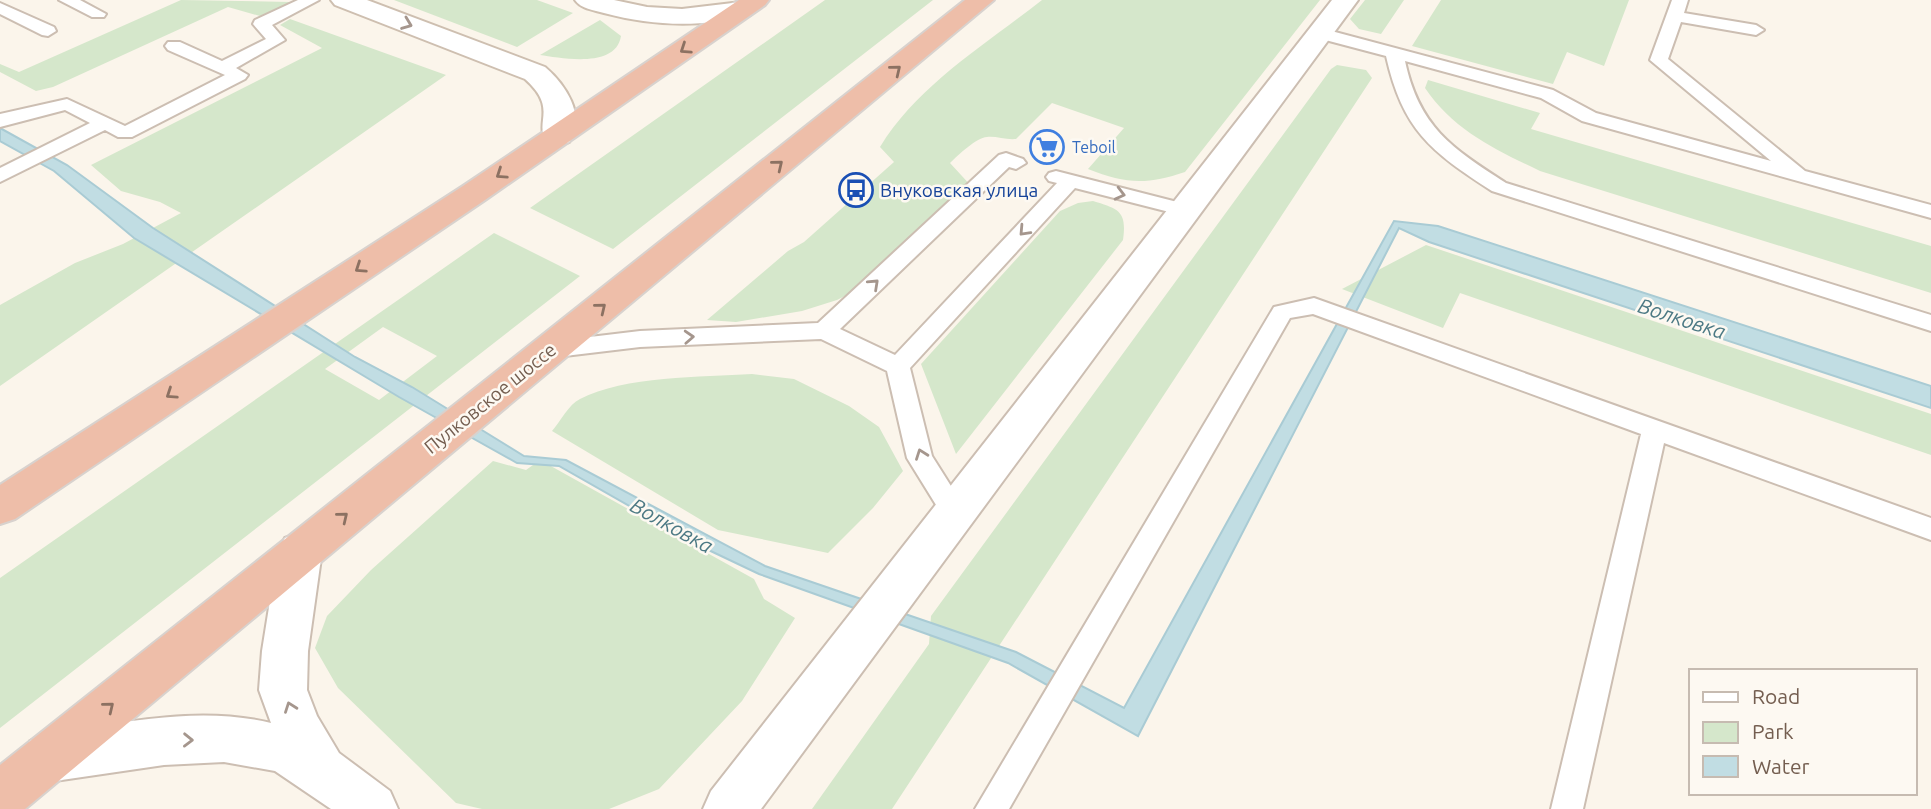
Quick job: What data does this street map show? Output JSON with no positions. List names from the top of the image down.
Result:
{
  "streets": {
    "highway": ["Пулковское шоссе"]
  },
  "water": ["Волковка"],
  "places": {
    "supermarket": ["Teboil"],
    "bus stop": ["Внуковская улица"]
  },
  "legend": ["Road", "Park", "Water"]
}
